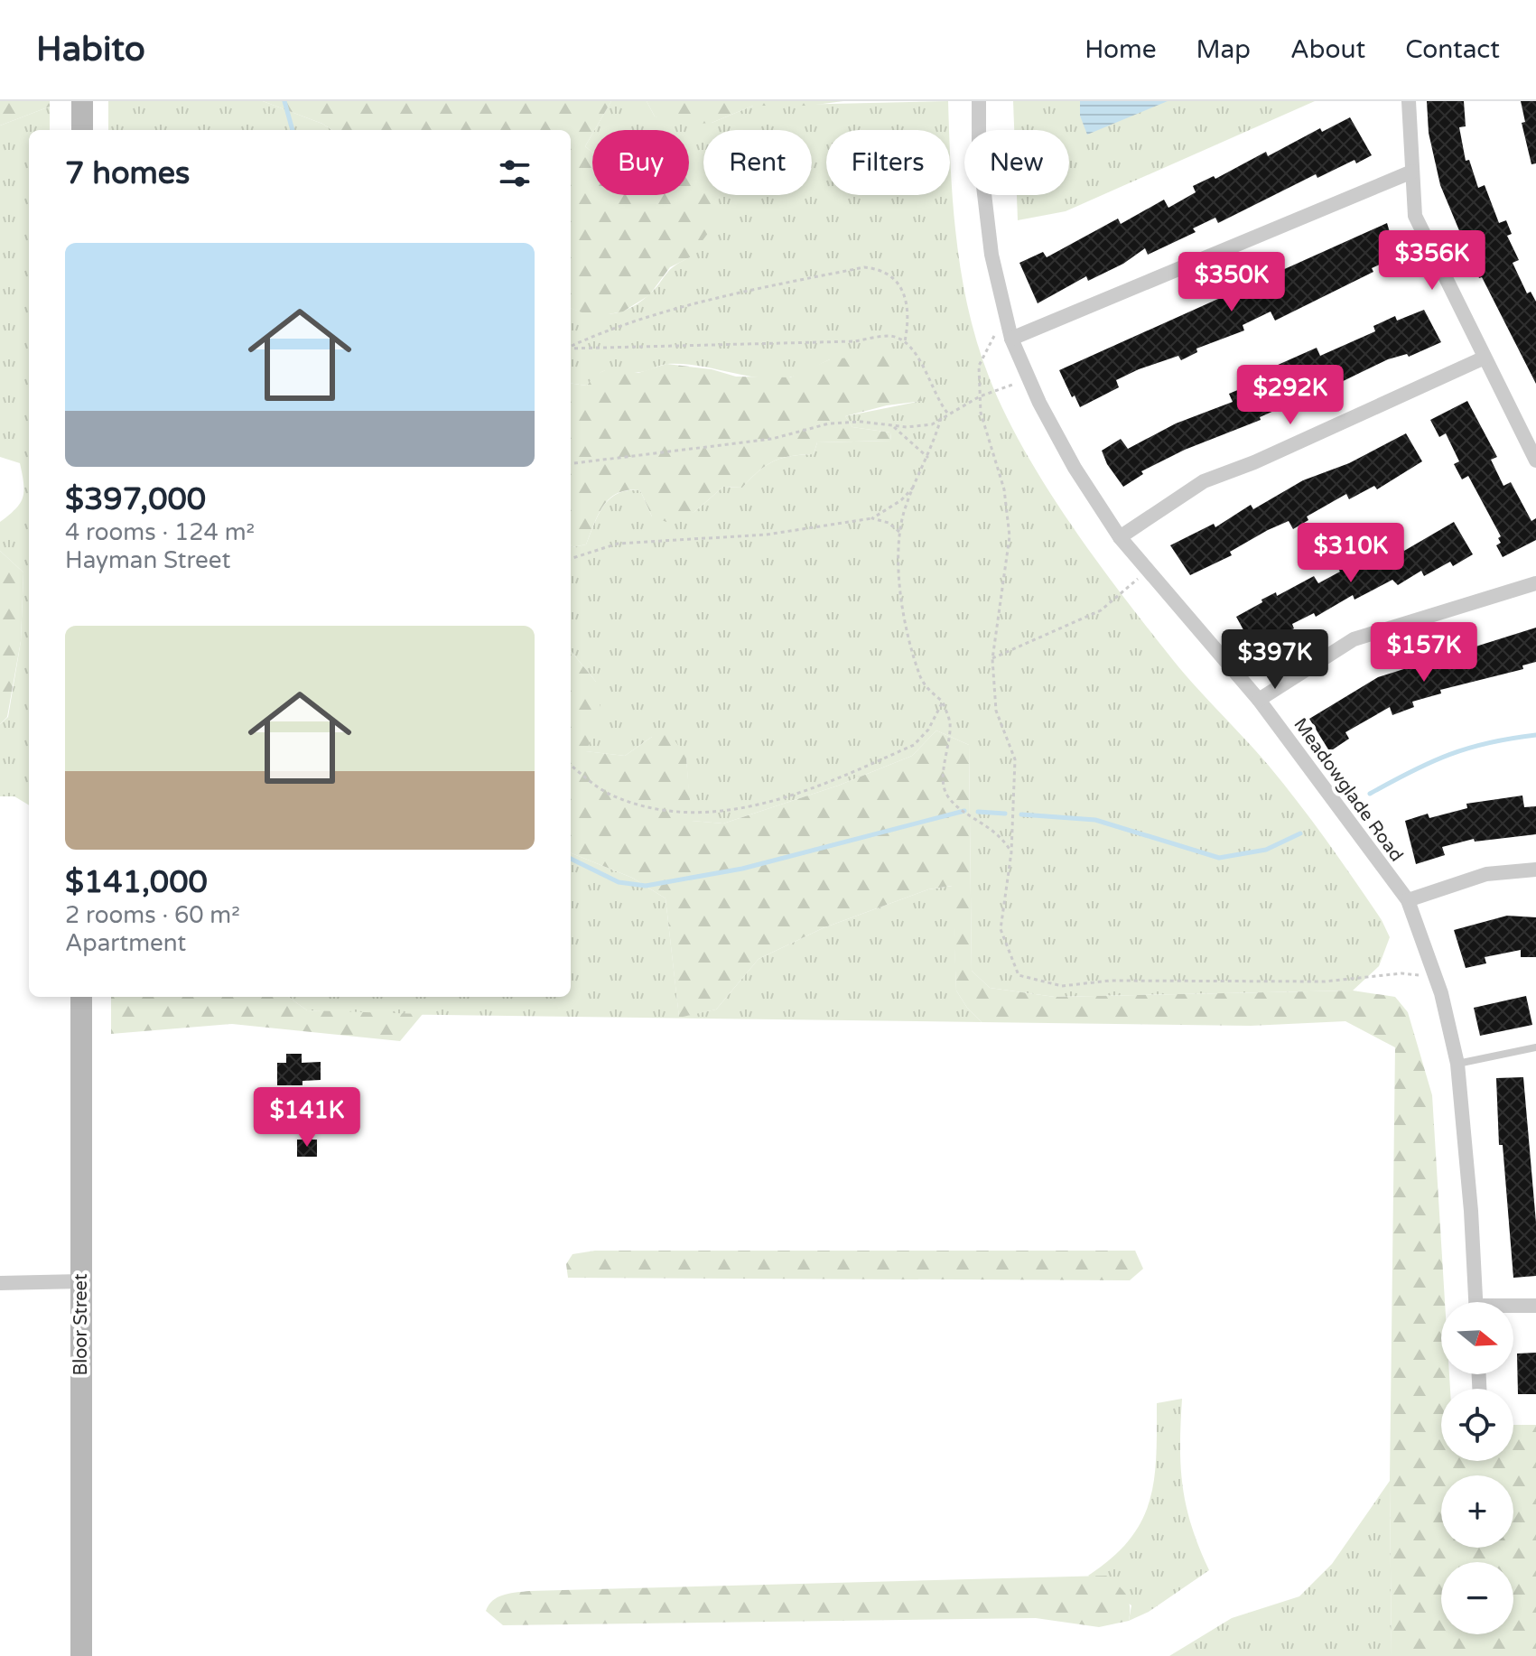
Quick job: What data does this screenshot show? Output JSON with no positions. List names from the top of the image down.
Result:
{
  "streets": {
    "main road": ["Bloor Street"],
    "street": ["Meadowglade Road"]
  },
  "north": "right",
  "page": {
    "header": "Habito",
    "nav": [
      "Home",
      "Map",
      "About",
      "Contact"
    ],
    "chip": [
      "Buy",
      "Rent",
      "Filters",
      "New"
    ],
    "heading": "7 homes",
    "list": [
      {
        "name": "$397,000",
        "note": "4 rooms · 124 m² · Hayman Street"
      },
      {
        "name": "$141,000",
        "note": "2 rooms · 60 m² · Apartment"
      }
    ],
    "price": [
      "$356K",
      "$350K",
      "$292K",
      "$310K",
      "$157K",
      "$397K",
      "$141K"
    ],
    "map_buttons": ["+", "−"]
  }
}
